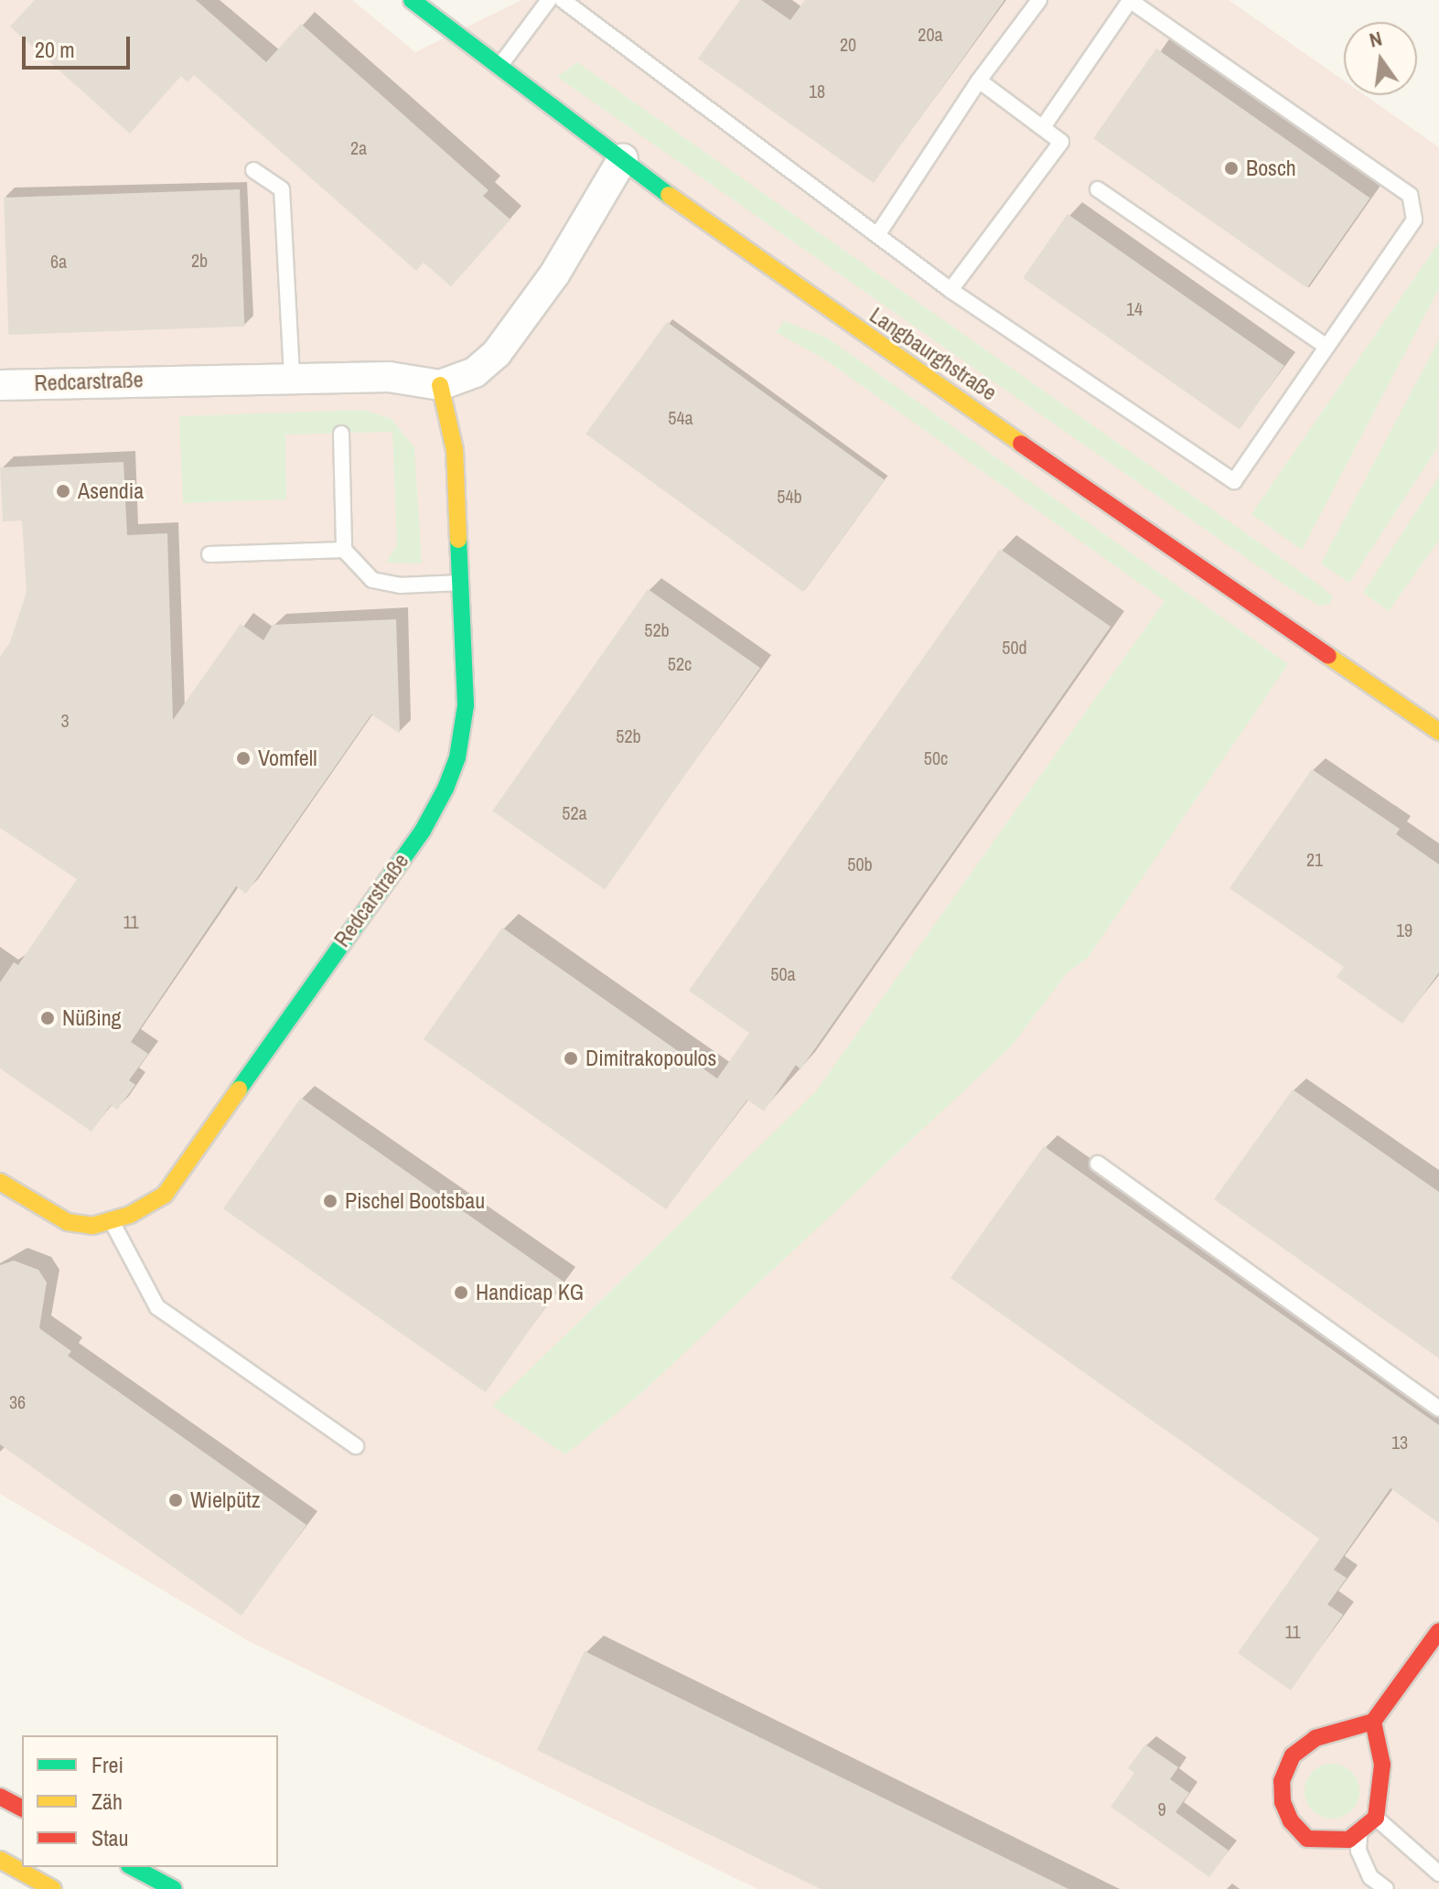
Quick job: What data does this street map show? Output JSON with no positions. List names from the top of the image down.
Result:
{
  "streets": {
    "main road": ["Langbaurghstraße", "Redcarstraße"]
  },
  "crossings": [
    ["Langbaurghstraße", "Redcarstraße"]
  ],
  "places": [
    "Bosch",
    "Asendia",
    "Vomfell",
    "Nüßing",
    "Dimitrakopoulos",
    "Pischel Bootsbau",
    "Handicap KG",
    "Wielpütz"
  ],
  "house_numbers": [
    "20a",
    "20",
    "18",
    "2a",
    "2b",
    "6a",
    "14",
    "54a",
    "54b",
    "52b",
    "50d",
    "52c",
    "3",
    "52b",
    "50c",
    "52a",
    "21",
    "50b",
    "11",
    "19",
    "50a",
    "36",
    "13",
    "11",
    "9"
  ],
  "legend": ["Frei", "Zäh", "Stau"],
  "scale_bar": "20 m",
  "north": "top"
}
